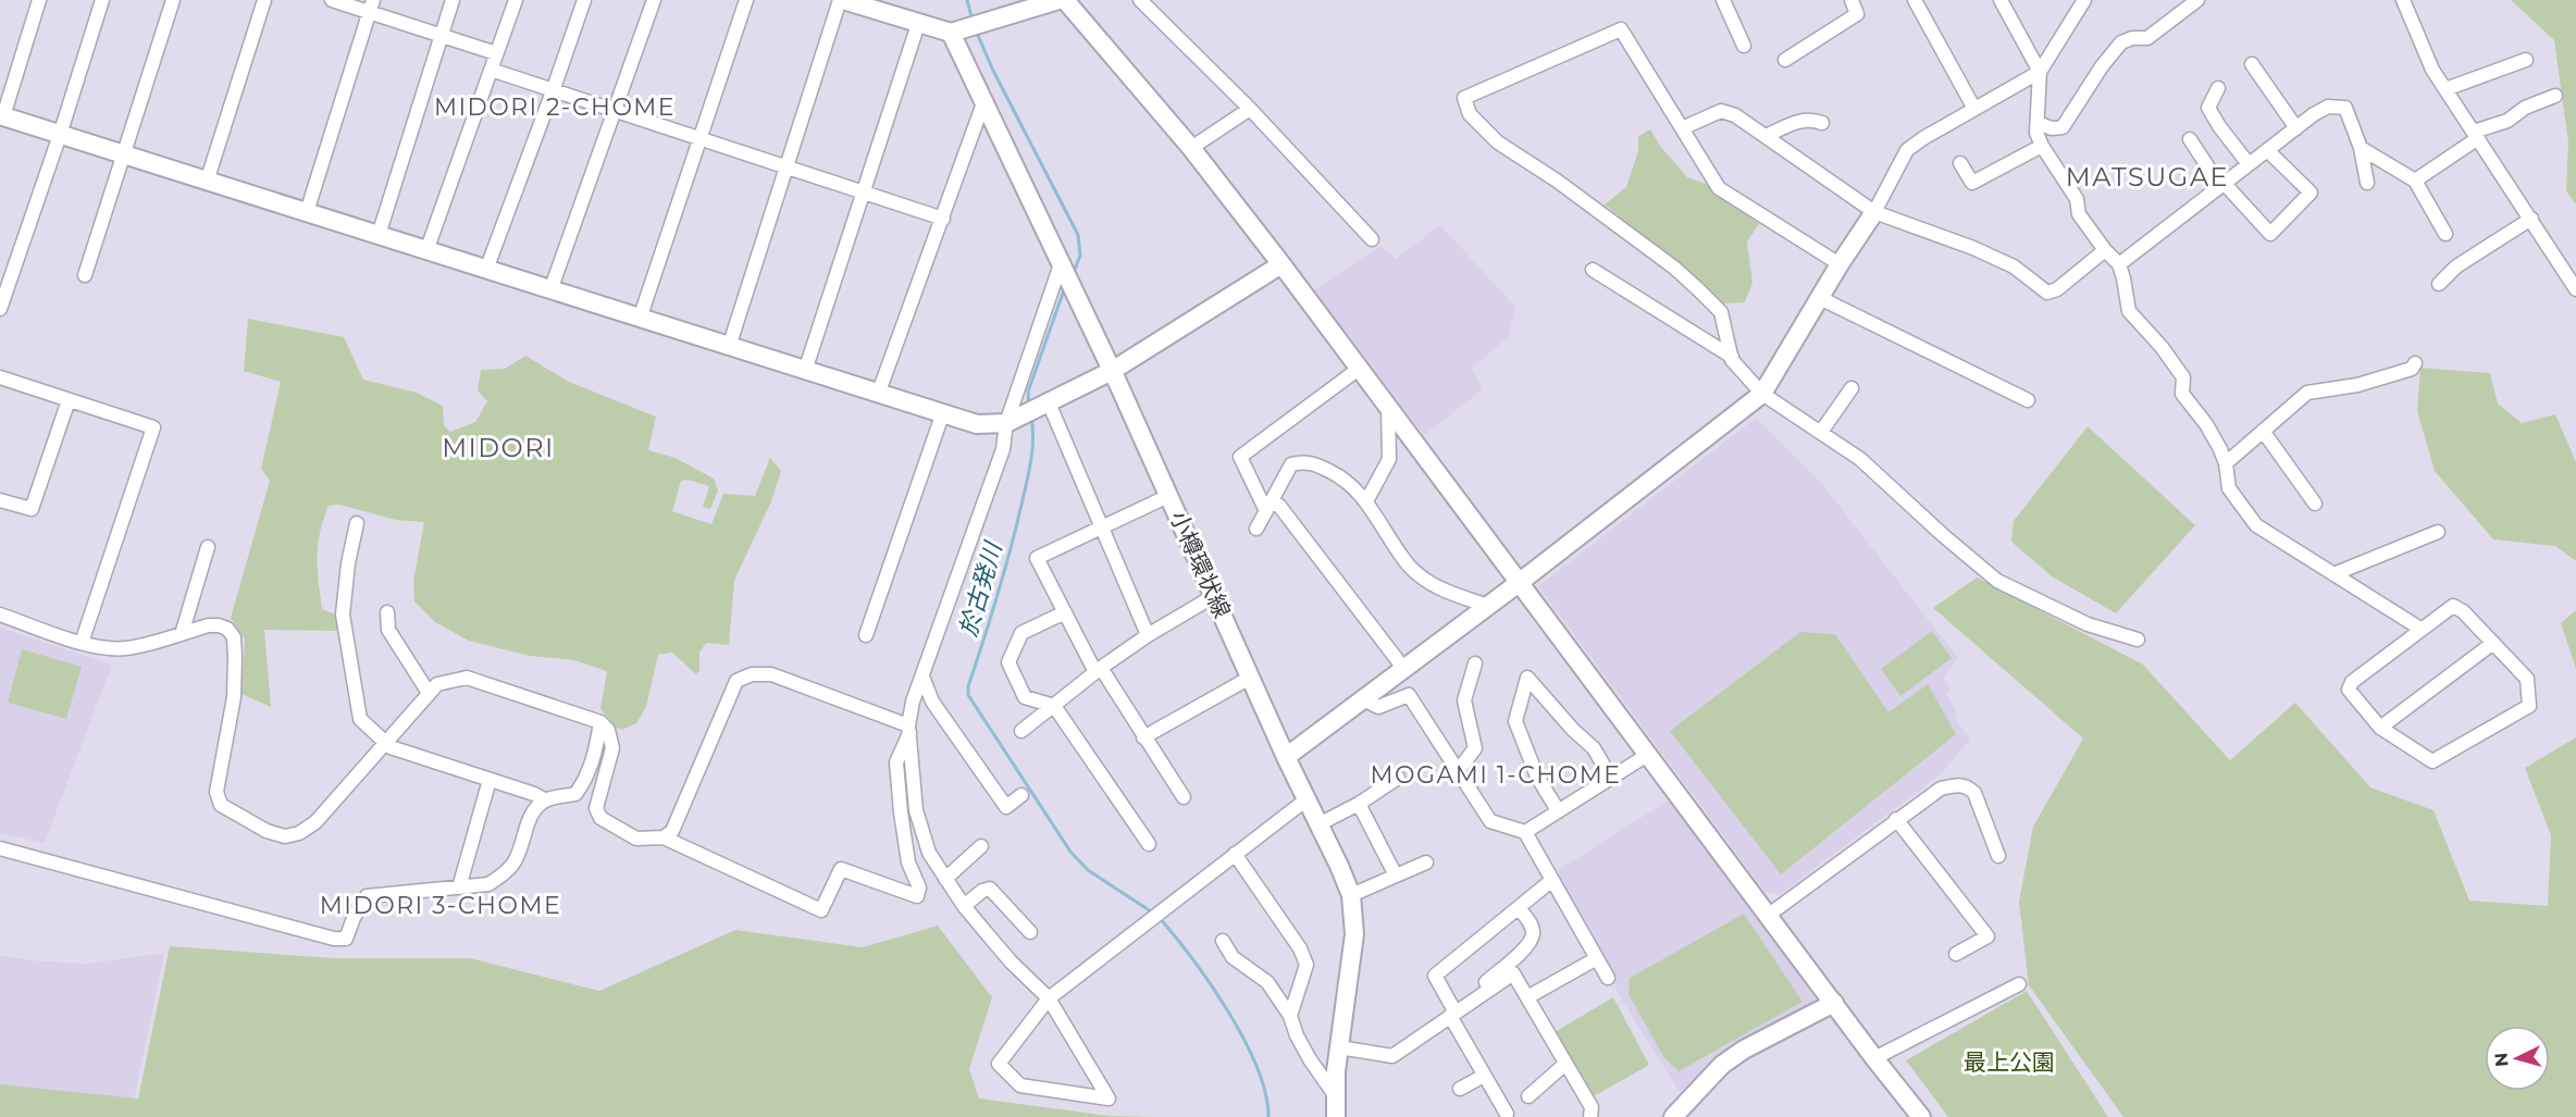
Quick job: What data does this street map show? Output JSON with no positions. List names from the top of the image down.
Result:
{
  "streets": {
    "street": ["小樽環状線"]
  },
  "districts": [
    "MIDORI 2-CHOME",
    "MATSUGAE",
    "MIDORI",
    "MOGAMI 1-CHOME",
    "MIDORI 3-CHOME"
  ],
  "water": ["於古発川"],
  "parks": ["最上公園"],
  "north": "left"
}
